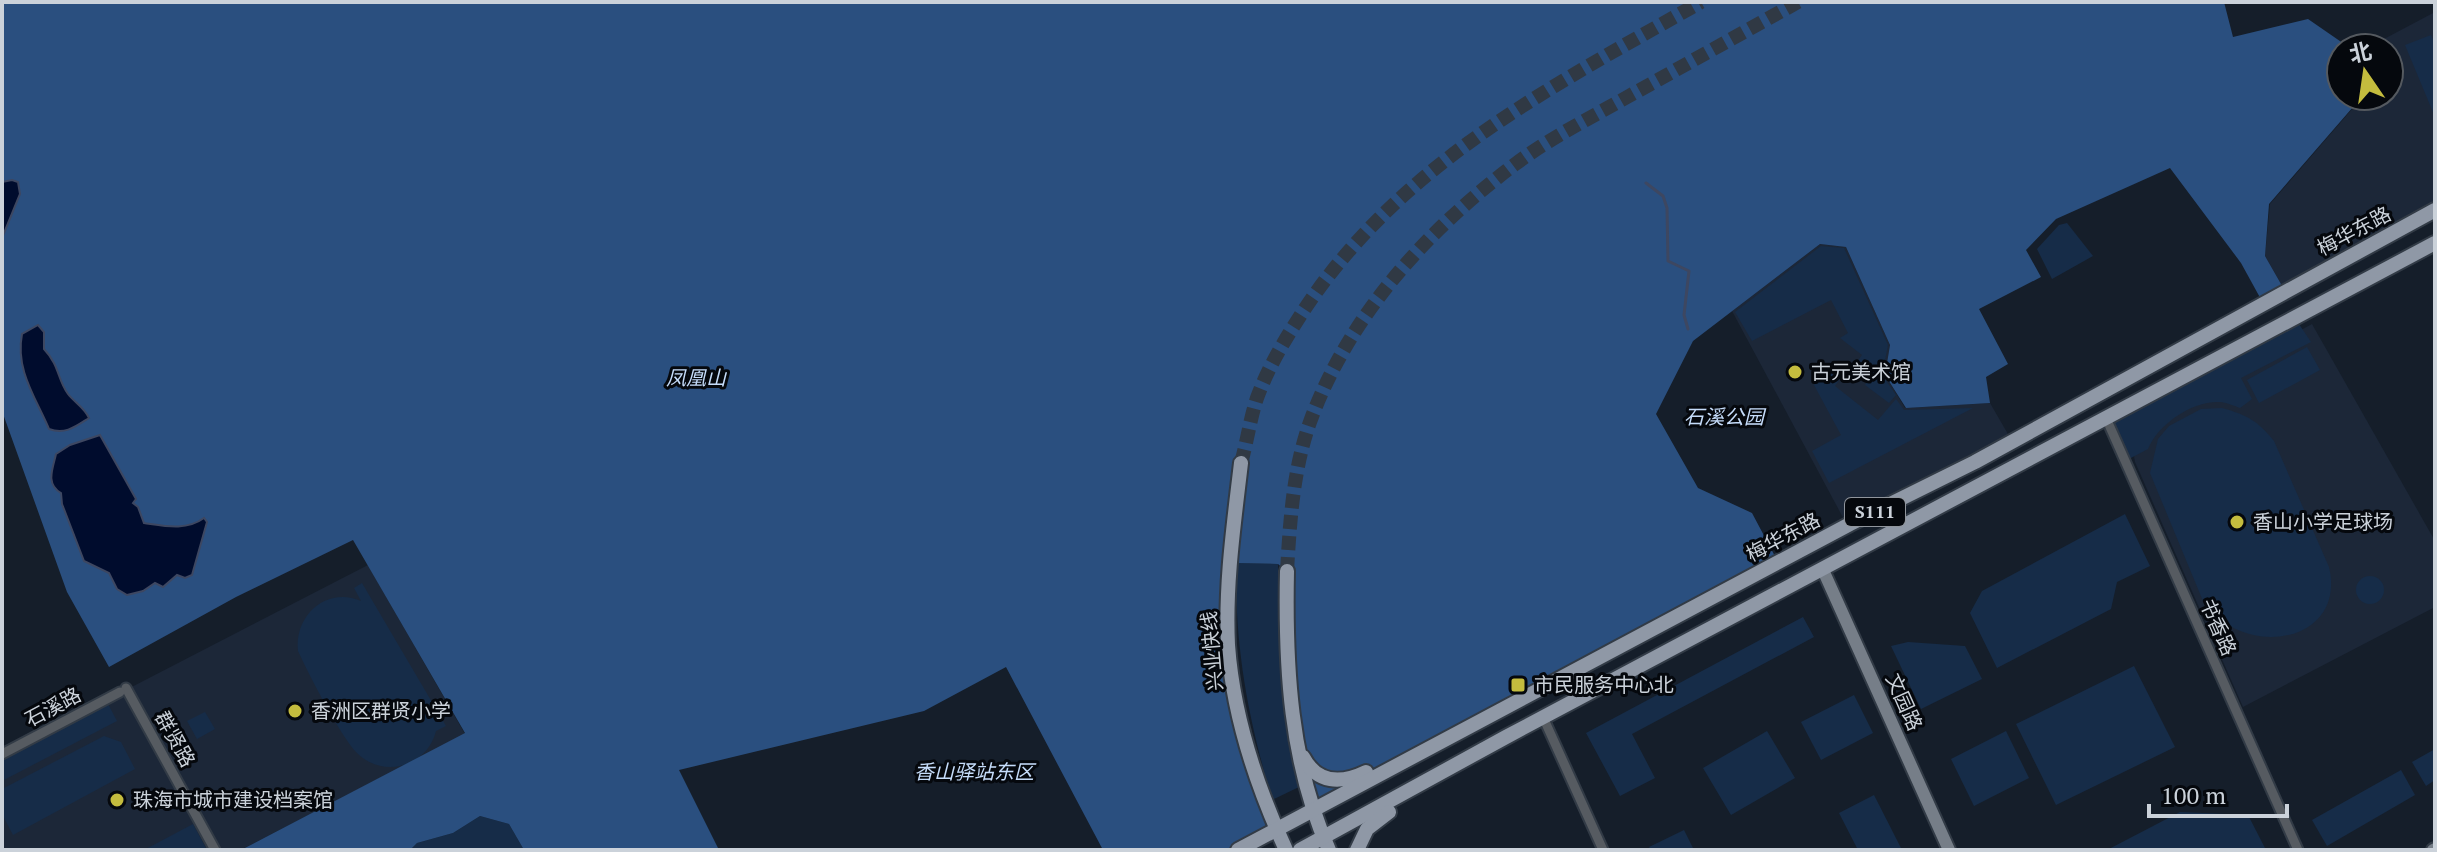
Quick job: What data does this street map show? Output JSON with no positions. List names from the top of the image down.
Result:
{
  "streets": {
    "main road": ["梅华东路", "S111", "兴业快线"],
    "street": [
      "书香路",
      "文园路",
      "石溪路",
      "群贤路"
    ]
  },
  "crossings": [
    ["梅华东路", "兴业快线"],
    ["S111", "书香路"],
    ["S111", "文园路"],
    ["石溪路", "群贤路"]
  ],
  "parks": ["凤凰山", "石溪公园", "香山驿站东区"],
  "places": {
    "other": [
      "古元美术馆",
      "香山小学足球场",
      "香洲区群贤小学",
      "珠海市城市建设档案馆"
    ],
    "transit": ["市民服务中心北"]
  },
  "scale_bar": "100 m",
  "north": "top"
}
